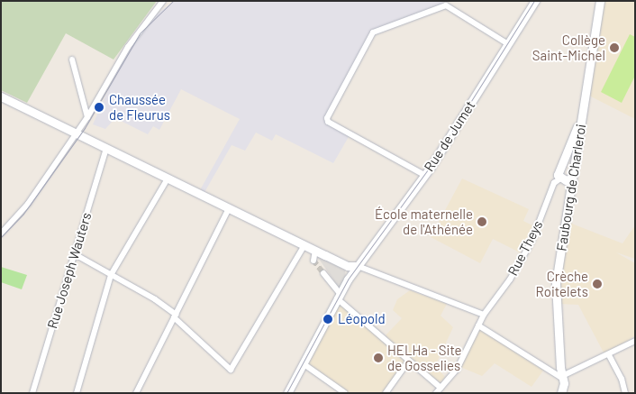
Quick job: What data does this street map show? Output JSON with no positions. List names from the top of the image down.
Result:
{
  "streets": {
    "main road": ["Rue de Jumet", "Faubourg de Charleroi", "Rue Theys"],
    "street": ["Rue Joseph Wauters"]
  },
  "crossings": [
    ["Faubourg de Charleroi", "Rue Theys"]
  ],
  "places": [
    "Collège Saint-Michel",
    "Chaussée de Fleurus",
    "École maternelle de l'Athénée",
    "Crèche Roitelets",
    "Léopold",
    "HELHa - Site de Gosselies"
  ]
}
